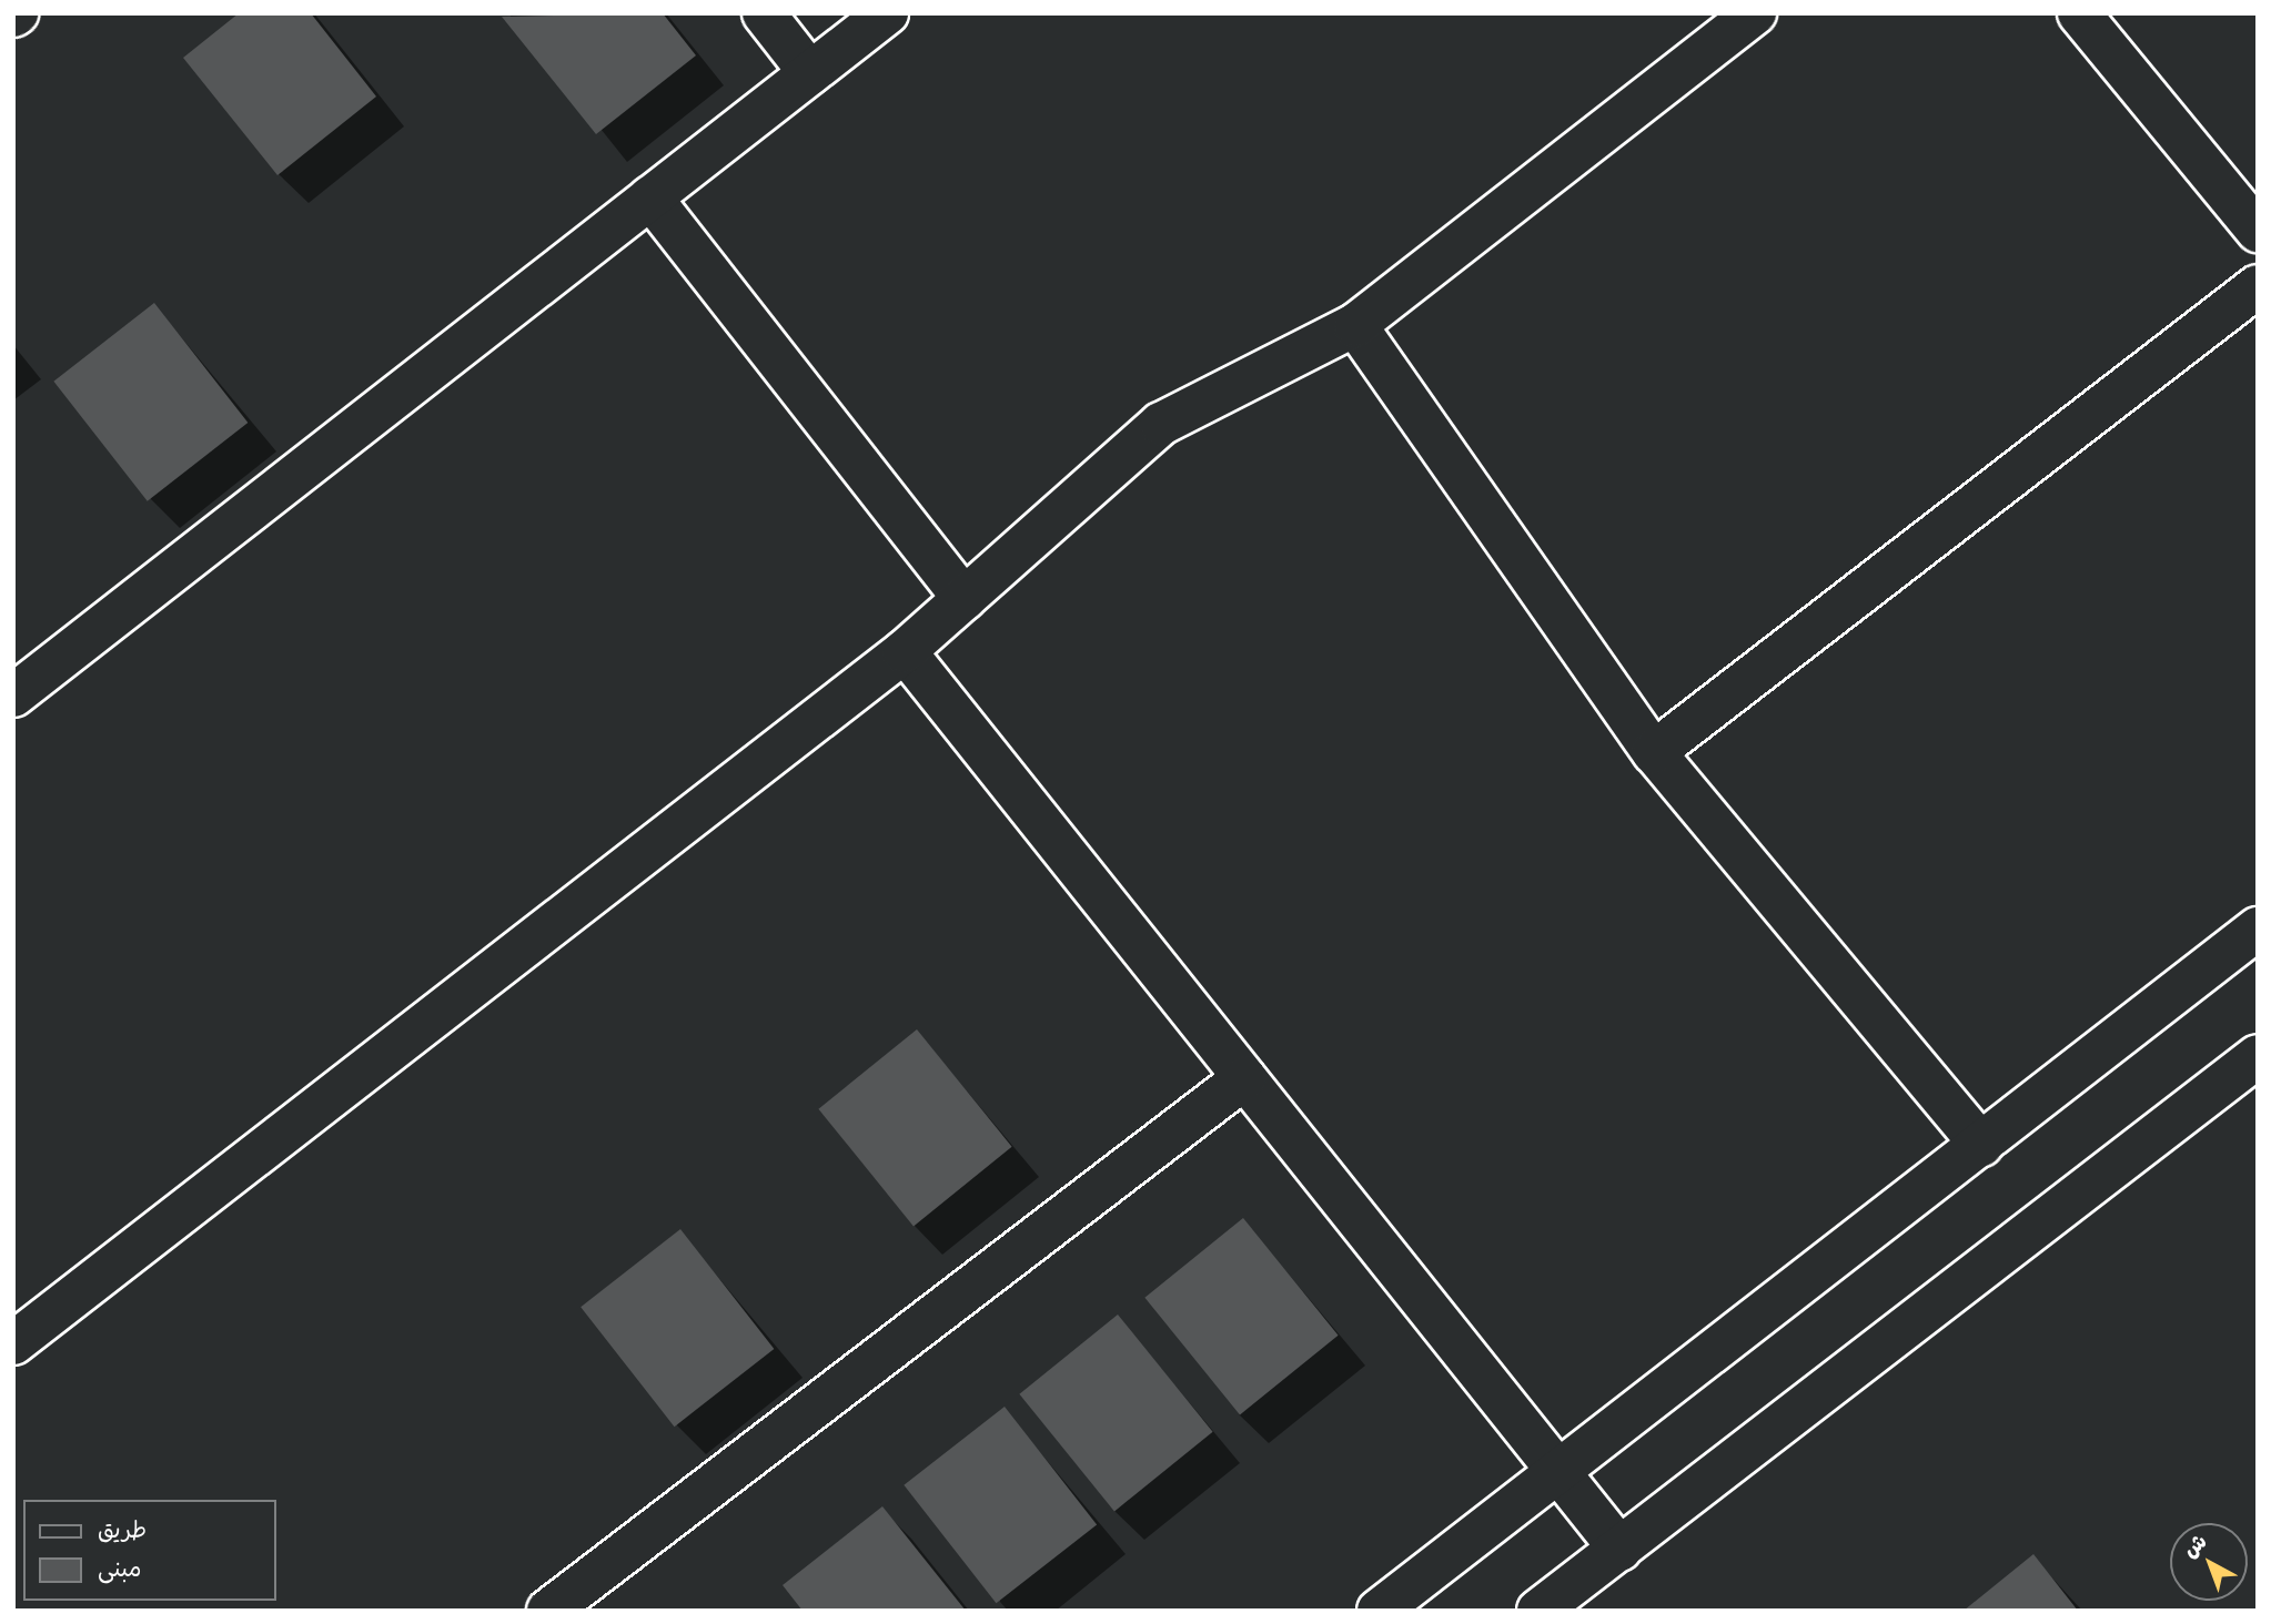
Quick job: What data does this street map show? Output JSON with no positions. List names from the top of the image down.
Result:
{
  "legend": ["طريق", "مبنى"],
  "north": "top left"
}
